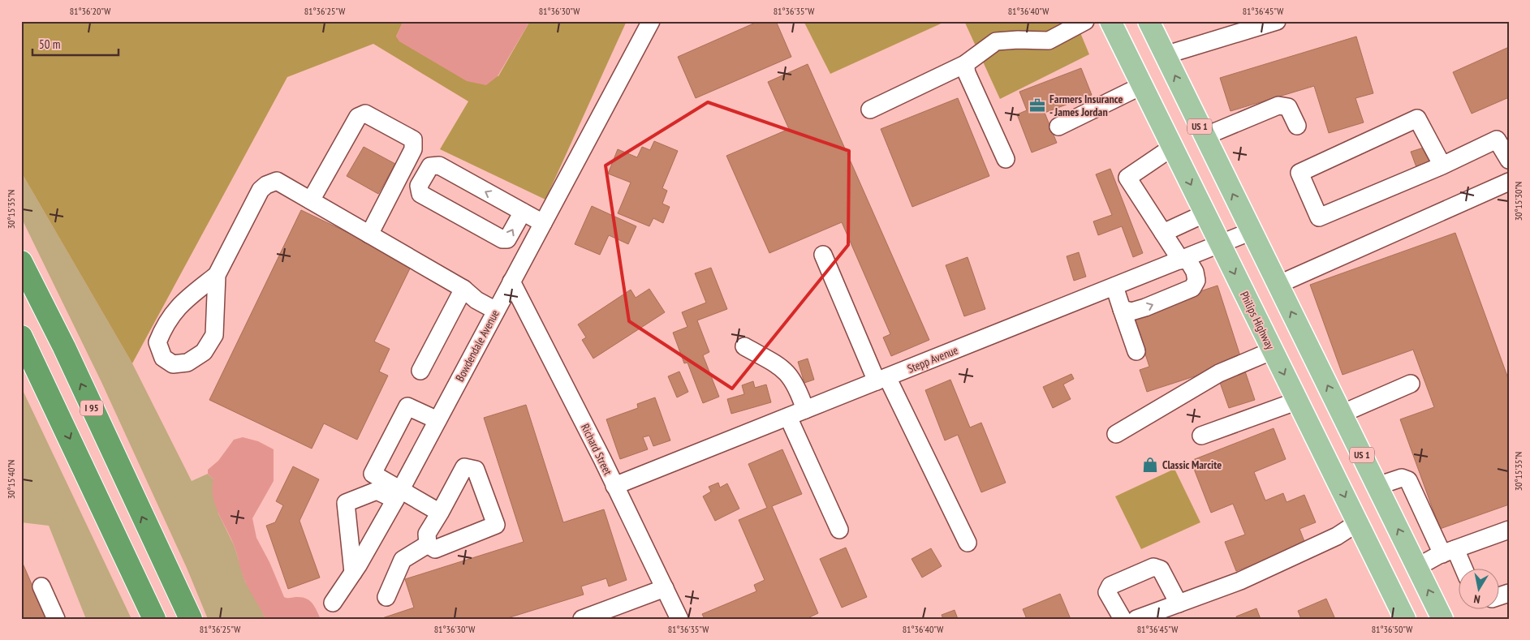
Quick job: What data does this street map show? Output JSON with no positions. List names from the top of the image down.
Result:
{
  "streets": {
    "highway": ["I 95"],
    "main road": ["US 1", "Philips Highway"],
    "street": ["Bowdendale Avenue", "Stepp Avenue", "Richard Street"]
  },
  "crossings": [
    ["US 1", "Stepp Avenue"],
    ["Philips Highway", "Stepp Avenue"],
    ["Bowdendale Avenue", "Richard Street"],
    ["Stepp Avenue", "Richard Street"]
  ],
  "places": {
    "office": ["Farmers Insurance - James Jordan"],
    "shop": ["Classic Marcite"]
  },
  "scale_bar": "50 m",
  "north": "bottom",
  "coordinates": [
    "81°36'20\"W",
    "81°36'25\"W",
    "81°36'30\"W",
    "81°36'35\"W",
    "81°36'40\"W",
    "81°36'45\"W",
    "30°15'30\"N",
    "30°15'35\"N",
    "30°15'40\"N",
    "81°36'50\"W"
  ]
}
